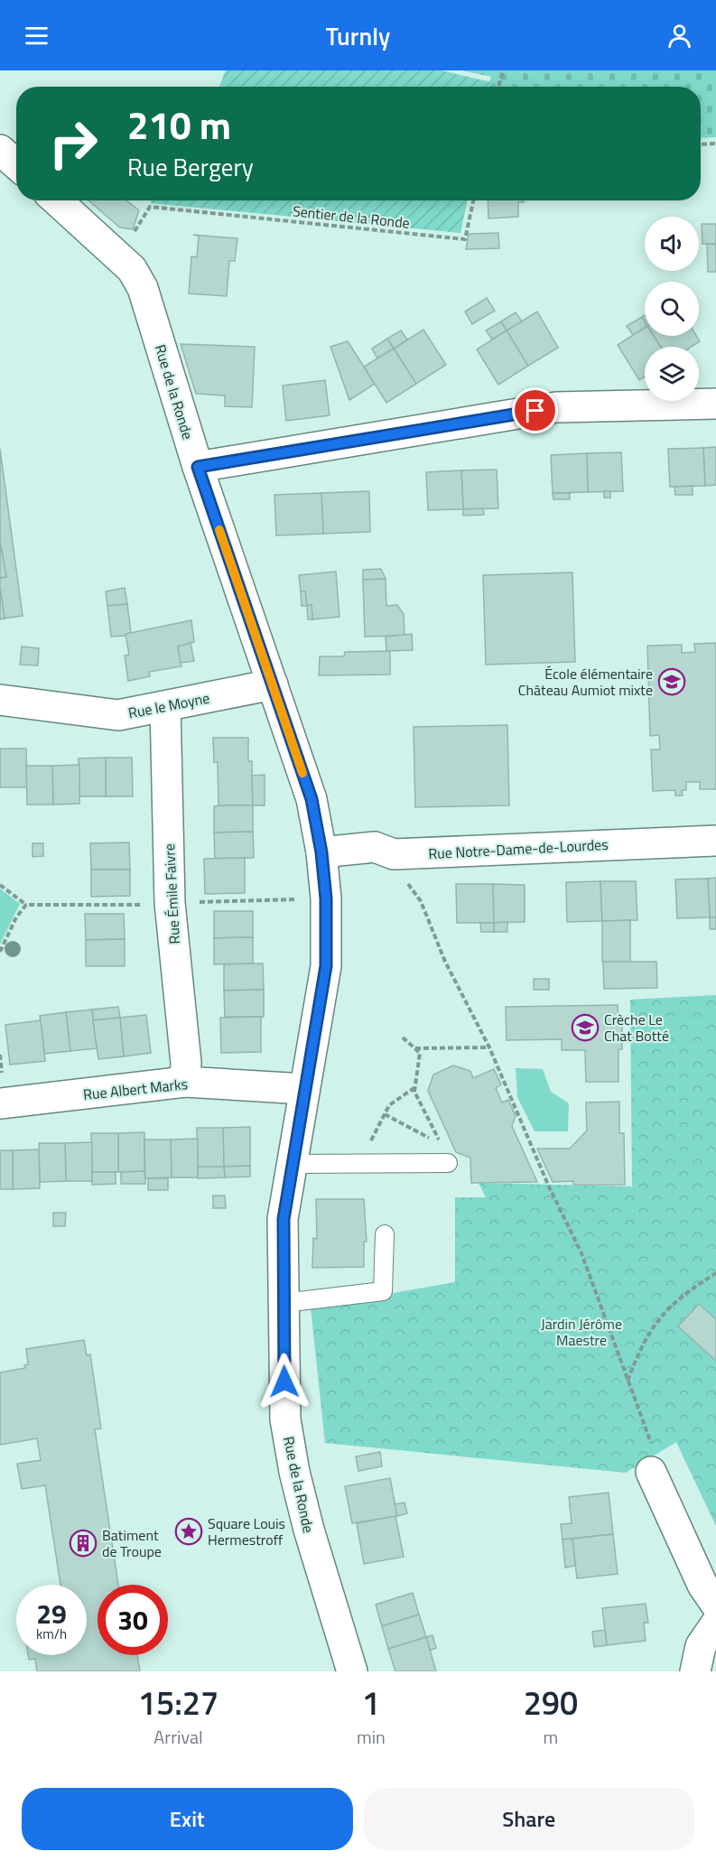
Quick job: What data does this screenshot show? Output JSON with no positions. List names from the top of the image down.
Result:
{
  "streets": {
    "street": [
      "Rue de la Ronde",
      "Rue le Moyne",
      "Rue Notre-Dame-de-Lourdes",
      "Rue Émile Faivre",
      "Rue Albert Marks"
    ],
    "path": ["Sentier de la Ronde"]
  },
  "crossings": [
    ["Sentier de la Ronde", "Rue de la Ronde"],
    ["Rue de la Ronde", "Rue le Moyne"],
    ["Rue de la Ronde", "Rue Notre-Dame-de-Lourdes"],
    ["Rue de la Ronde", "Rue Albert Marks"],
    ["Rue le Moyne", "Rue Émile Faivre"],
    ["Rue Émile Faivre", "Rue Albert Marks"]
  ],
  "parks": ["Jardin Jérôme Maestre"],
  "places": {
    "school or university": ["École élémentaire Château Aumiot mixte", "Crèche Le Chat Botté"],
    "place": ["Square Louis Hermestroff"],
    "building": ["Batiment de Troupe"]
  },
  "page": {
    "header": "Turnly",
    "turn": ["210 m", "Rue Bergery"],
    "speed": "29 km/h",
    "limit": "30",
    "eta": [
      "15:27",
      "Arrival",
      "1",
      "min",
      "290",
      "m"
    ],
    "buttons": ["Exit", "Share"]
  }
}
